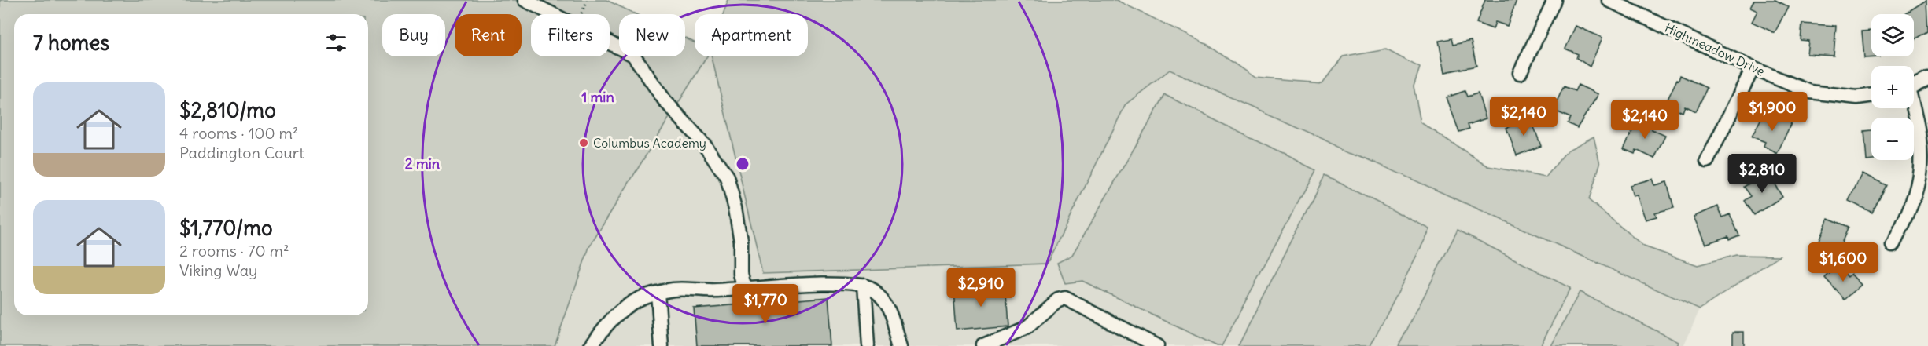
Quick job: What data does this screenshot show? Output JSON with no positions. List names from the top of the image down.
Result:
{
  "streets": {
    "street": ["Highmeadow Drive"]
  },
  "places": ["Columbus Academy"],
  "page": {
    "map_buttons": ["+", "−"],
    "chip": [
      "Buy",
      "Rent",
      "Filters",
      "New",
      "Apartment"
    ],
    "heading": "7 homes",
    "list": [
      {
        "name": "$2,810/mo",
        "note": "4 rooms · 100 m² · Paddington Court"
      },
      {
        "name": "$1,770/mo",
        "note": "2 rooms · 70 m² · Viking Way"
      }
    ],
    "price": [
      "$1,900",
      "$2,140",
      "$2,140",
      "$2,810",
      "$1,600",
      "$2,910",
      "$1,770"
    ]
  },
  "rings": ["1 min", "2 min"]
}
